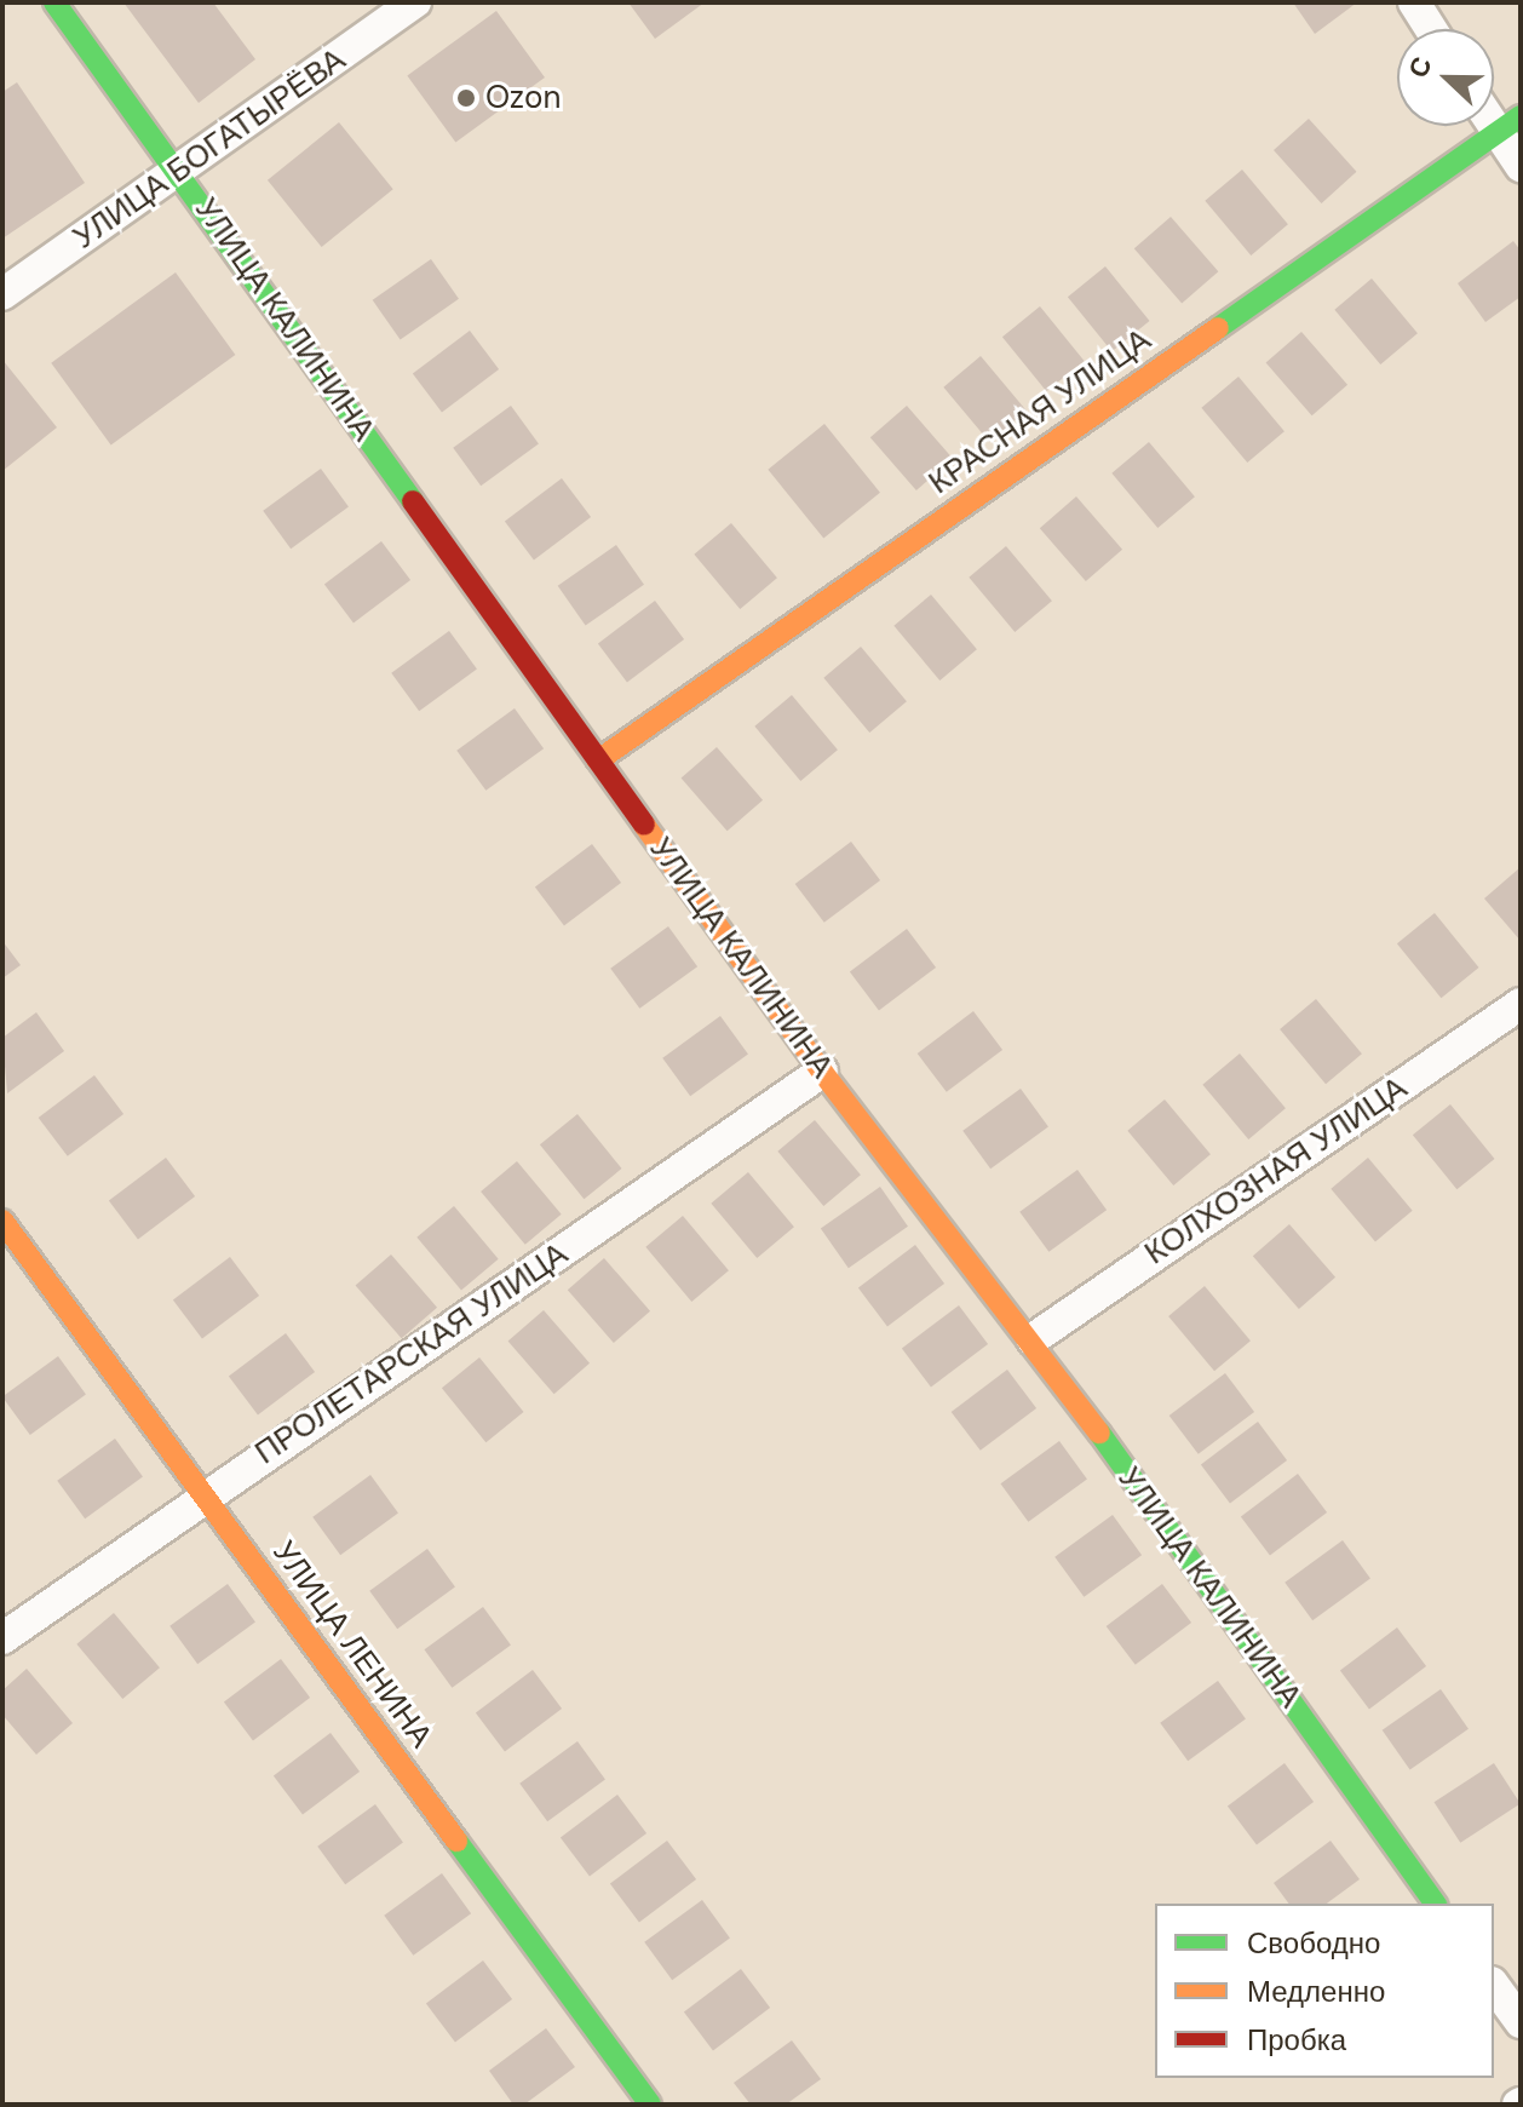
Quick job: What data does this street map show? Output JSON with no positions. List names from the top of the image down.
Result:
{
  "streets": {
    "street": [
      "УЛИЦА БОГАТЫРЁВА",
      "УЛИЦА КАЛИНИНА",
      "КРАСНАЯ УЛИЦА",
      "КОЛХОЗНАЯ УЛИЦА",
      "ПРОЛЕТАРСКАЯ УЛИЦА",
      "УЛИЦА ЛЕНИНА"
    ]
  },
  "crossings": [
    ["УЛИЦА БОГАТЫРЁВА", "УЛИЦА КАЛИНИНА"],
    ["УЛИЦА КАЛИНИНА", "КРАСНАЯ УЛИЦА"],
    ["УЛИЦА КАЛИНИНА", "КОЛХОЗНАЯ УЛИЦА"],
    ["УЛИЦА КАЛИНИНА", "ПРОЛЕТАРСКАЯ УЛИЦА"],
    ["ПРОЛЕТАРСКАЯ УЛИЦА", "УЛИЦА ЛЕНИНА"]
  ],
  "places": ["Ozon"],
  "legend": ["Свободно", "Медленно", "Пробка"],
  "north": "left"
}
